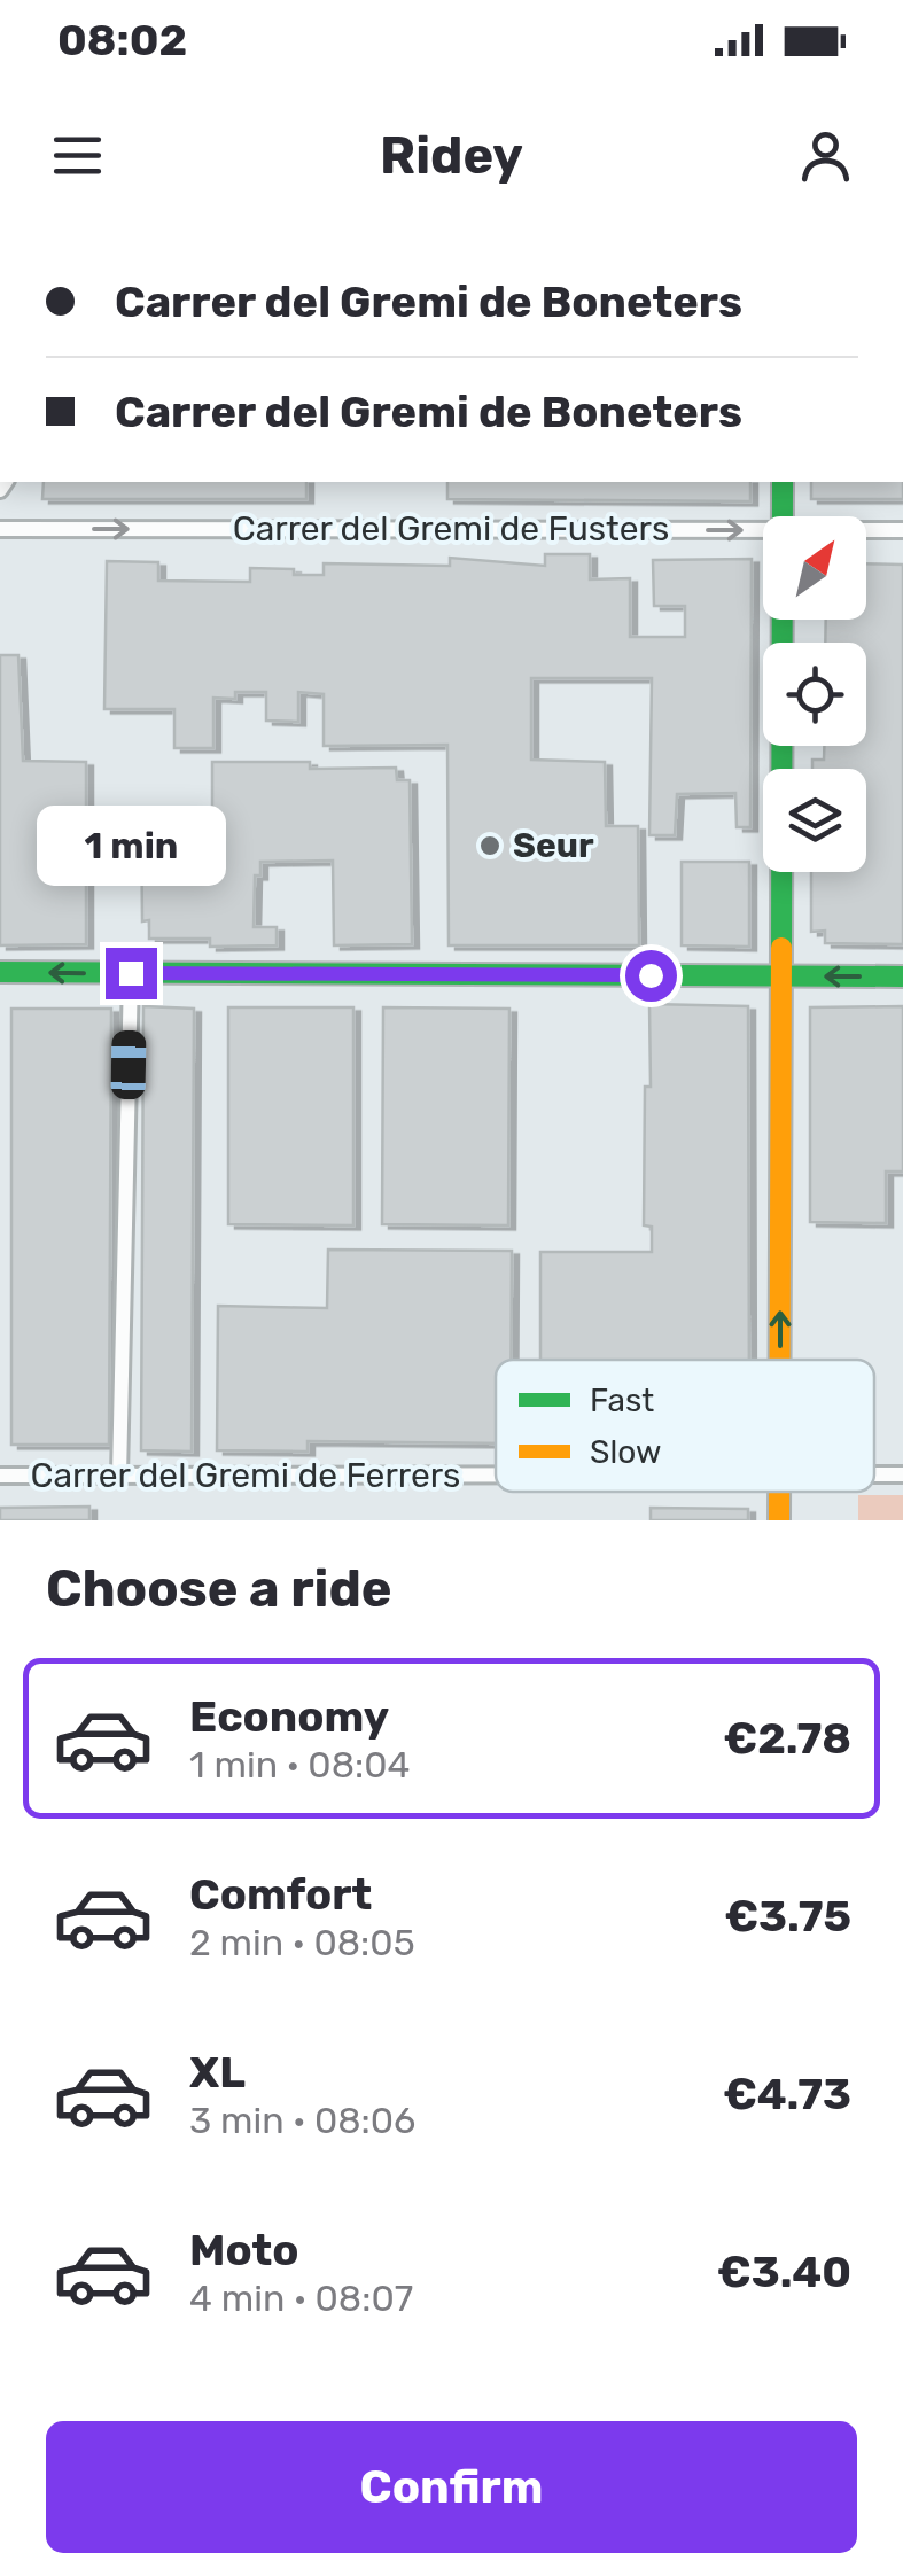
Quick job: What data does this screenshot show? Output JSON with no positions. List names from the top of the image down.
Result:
{
  "streets": {
    "street": ["Carrer del Gremi de Fusters", "Carrer del Gremi de Ferrers"]
  },
  "one_way": ["Carrer del Gremi de Fusters"],
  "places": ["Seur"],
  "legend": ["Fast", "Slow"],
  "north": "top right",
  "page": {
    "status": "08:02",
    "header": "Ridey",
    "banner": ["Carrer del Gremi de Boneters", "Carrer del Gremi de Boneters"],
    "bubble": "1 min",
    "heading": "Choose a ride",
    "list": [
      {
        "name": "Economy",
        "note": "1 min · 08:04",
        "value": "€2.78"
      },
      {
        "name": "Comfort",
        "note": "2 min · 08:05",
        "value": "€3.75"
      },
      {
        "name": "XL",
        "note": "3 min · 08:06",
        "value": "€4.73"
      },
      {
        "name": "Moto",
        "note": "4 min · 08:07",
        "value": "€3.40"
      }
    ],
    "buttons": "Confirm"
  }
}
